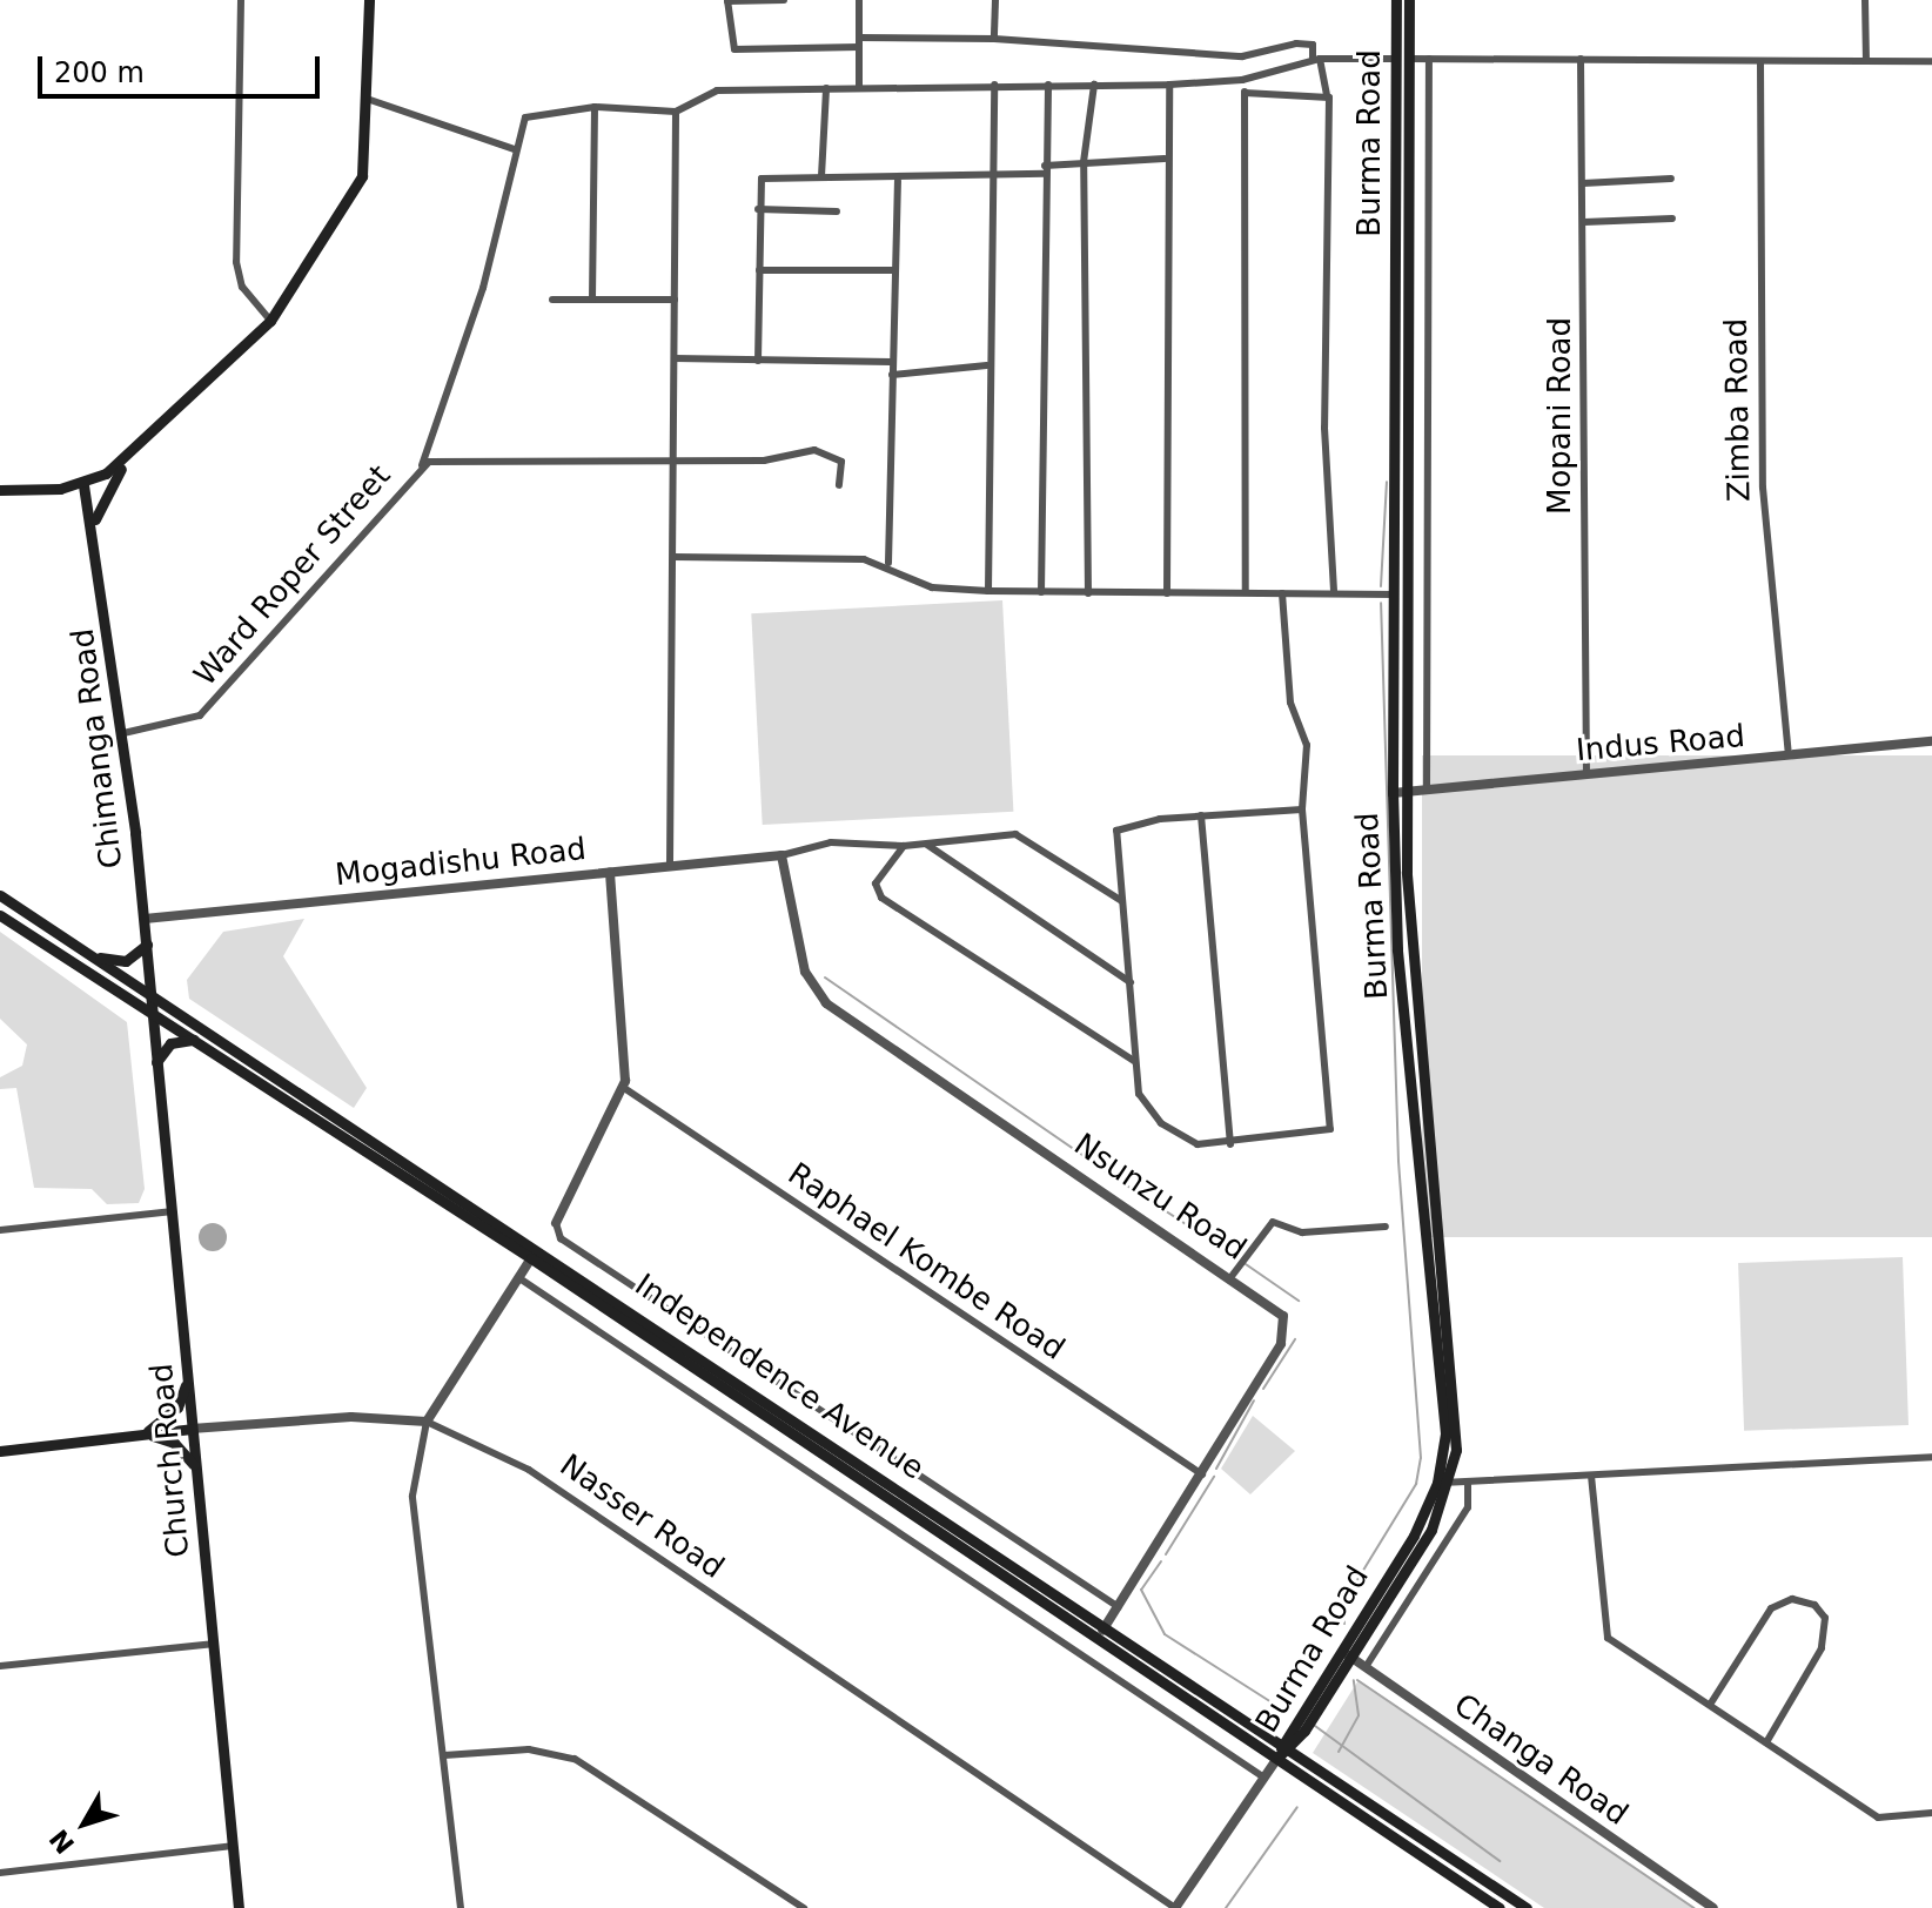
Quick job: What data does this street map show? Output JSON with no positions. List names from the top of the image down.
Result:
{
  "streets": {
    "main road": [
      "Burma Road",
      "Chimanga Road",
      "Independence Avenue",
      "Church Road",
      "Nasser Road"
    ],
    "street": [
      "Zimba Road",
      "Mopani Road",
      "Ward Roper Street",
      "Indus Road",
      "Mogadishu Road",
      "Nsunzu Road",
      "Raphael Kombe Road",
      "Changa Road"
    ]
  },
  "crossings": [
    ["Burma Road", "Indus Road"],
    ["Burma Road", "Independence Avenue"],
    ["Burma Road", "Changa Road"],
    ["Zimba Road", "Indus Road"],
    ["Mopani Road", "Indus Road"],
    ["Ward Roper Street", "Chimanga Road"],
    ["Chimanga Road", "Mogadishu Road"],
    ["Chimanga Road", "Independence Avenue"],
    ["Chimanga Road", "Church Road"],
    ["Mogadishu Road", "Nsunzu Road"],
    ["Nsunzu Road", "Raphael Kombe Road"],
    ["Nsunzu Road", "Independence Avenue"],
    ["Independence Avenue", "Church Road"],
    ["Church Road", "Nasser Road"]
  ],
  "scale_bar": "200 m",
  "north": "bottom left"
}
